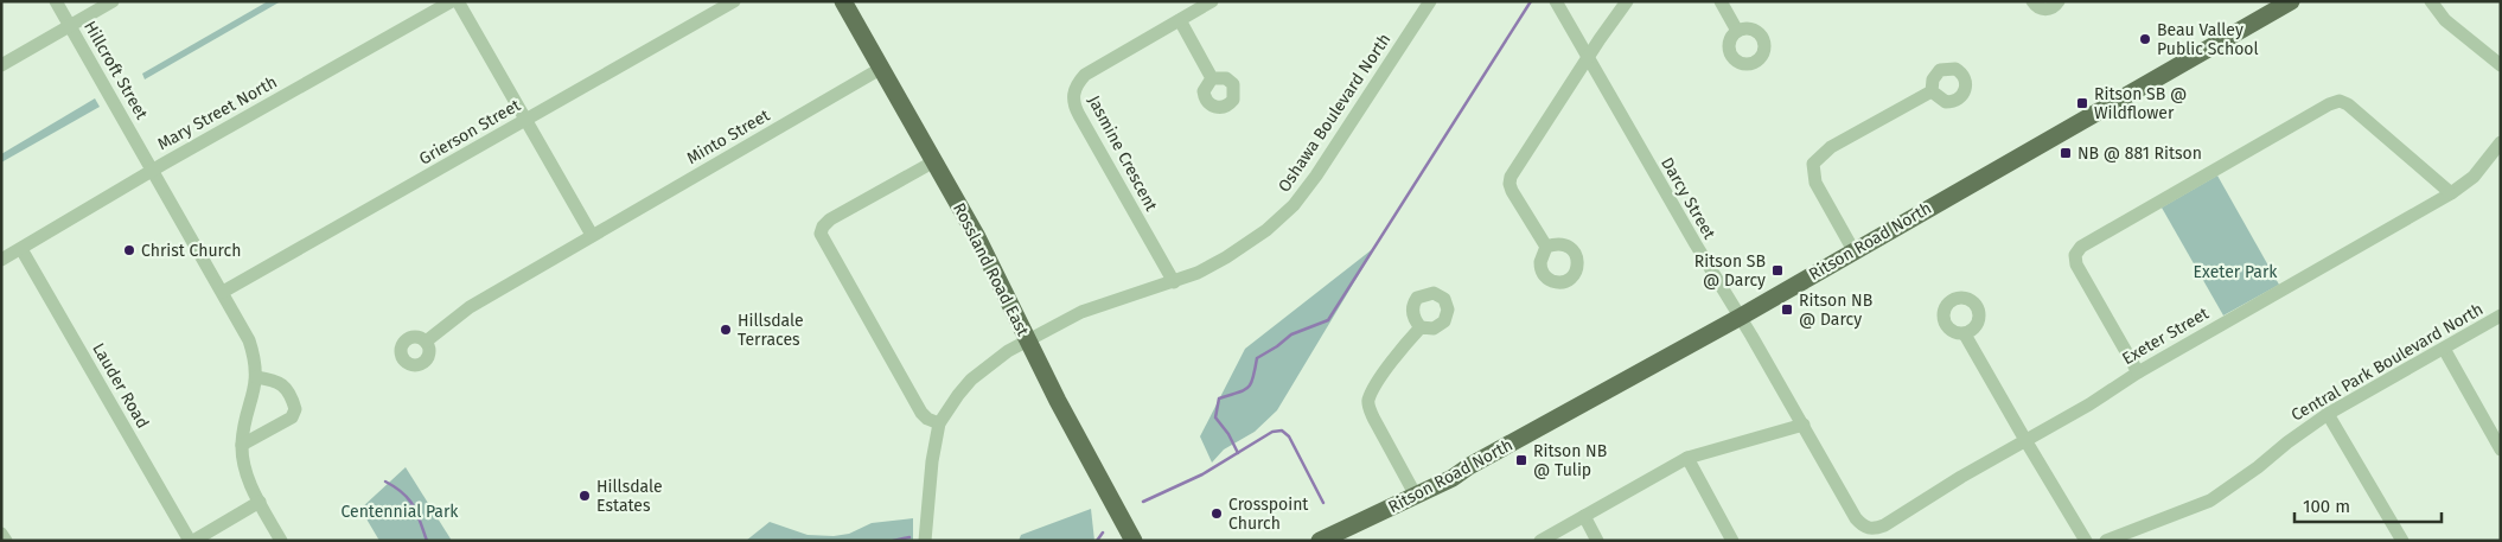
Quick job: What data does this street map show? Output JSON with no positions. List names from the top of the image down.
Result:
{
  "streets": {
    "main road": ["Ritson Road North", "Rossland Road East"],
    "street": [
      "Hillcroft Street",
      "Mary Street North",
      "Oshawa Boulevard North",
      "Grierson Street",
      "Minto Street",
      "Jasmine Crescent",
      "Darcy Street",
      "Exeter Street",
      "Central Park Boulevard North",
      "Lauder Road"
    ]
  },
  "crossings": [
    ["Hillcroft Street", "Mary Street North"],
    ["Hillcroft Street", "Grierson Street"],
    ["Mary Street North", "Lauder Road"],
    ["Oshawa Boulevard North", "Jasmine Crescent"],
    ["Oshawa Boulevard North", "Rossland Road East"],
    ["Minto Street", "Rossland Road East"],
    ["Darcy Street", "Ritson Road North"],
    ["Darcy Street", "Exeter Street"]
  ],
  "parks": ["Exeter Park", "Centennial Park"],
  "places": {
    "other": [
      "Beau Valley Public School",
      "Christ Church",
      "Hillsdale Terraces",
      "Hillsdale Estates",
      "Crosspoint Church"
    ],
    "transit": [
      "Ritson SB @ Wildflower",
      "NB @ 881 Ritson",
      "Ritson SB @ Darcy",
      "Ritson NB @ Darcy",
      "Ritson NB @ Tulip"
    ]
  },
  "scale_bar": "100 m"
}
